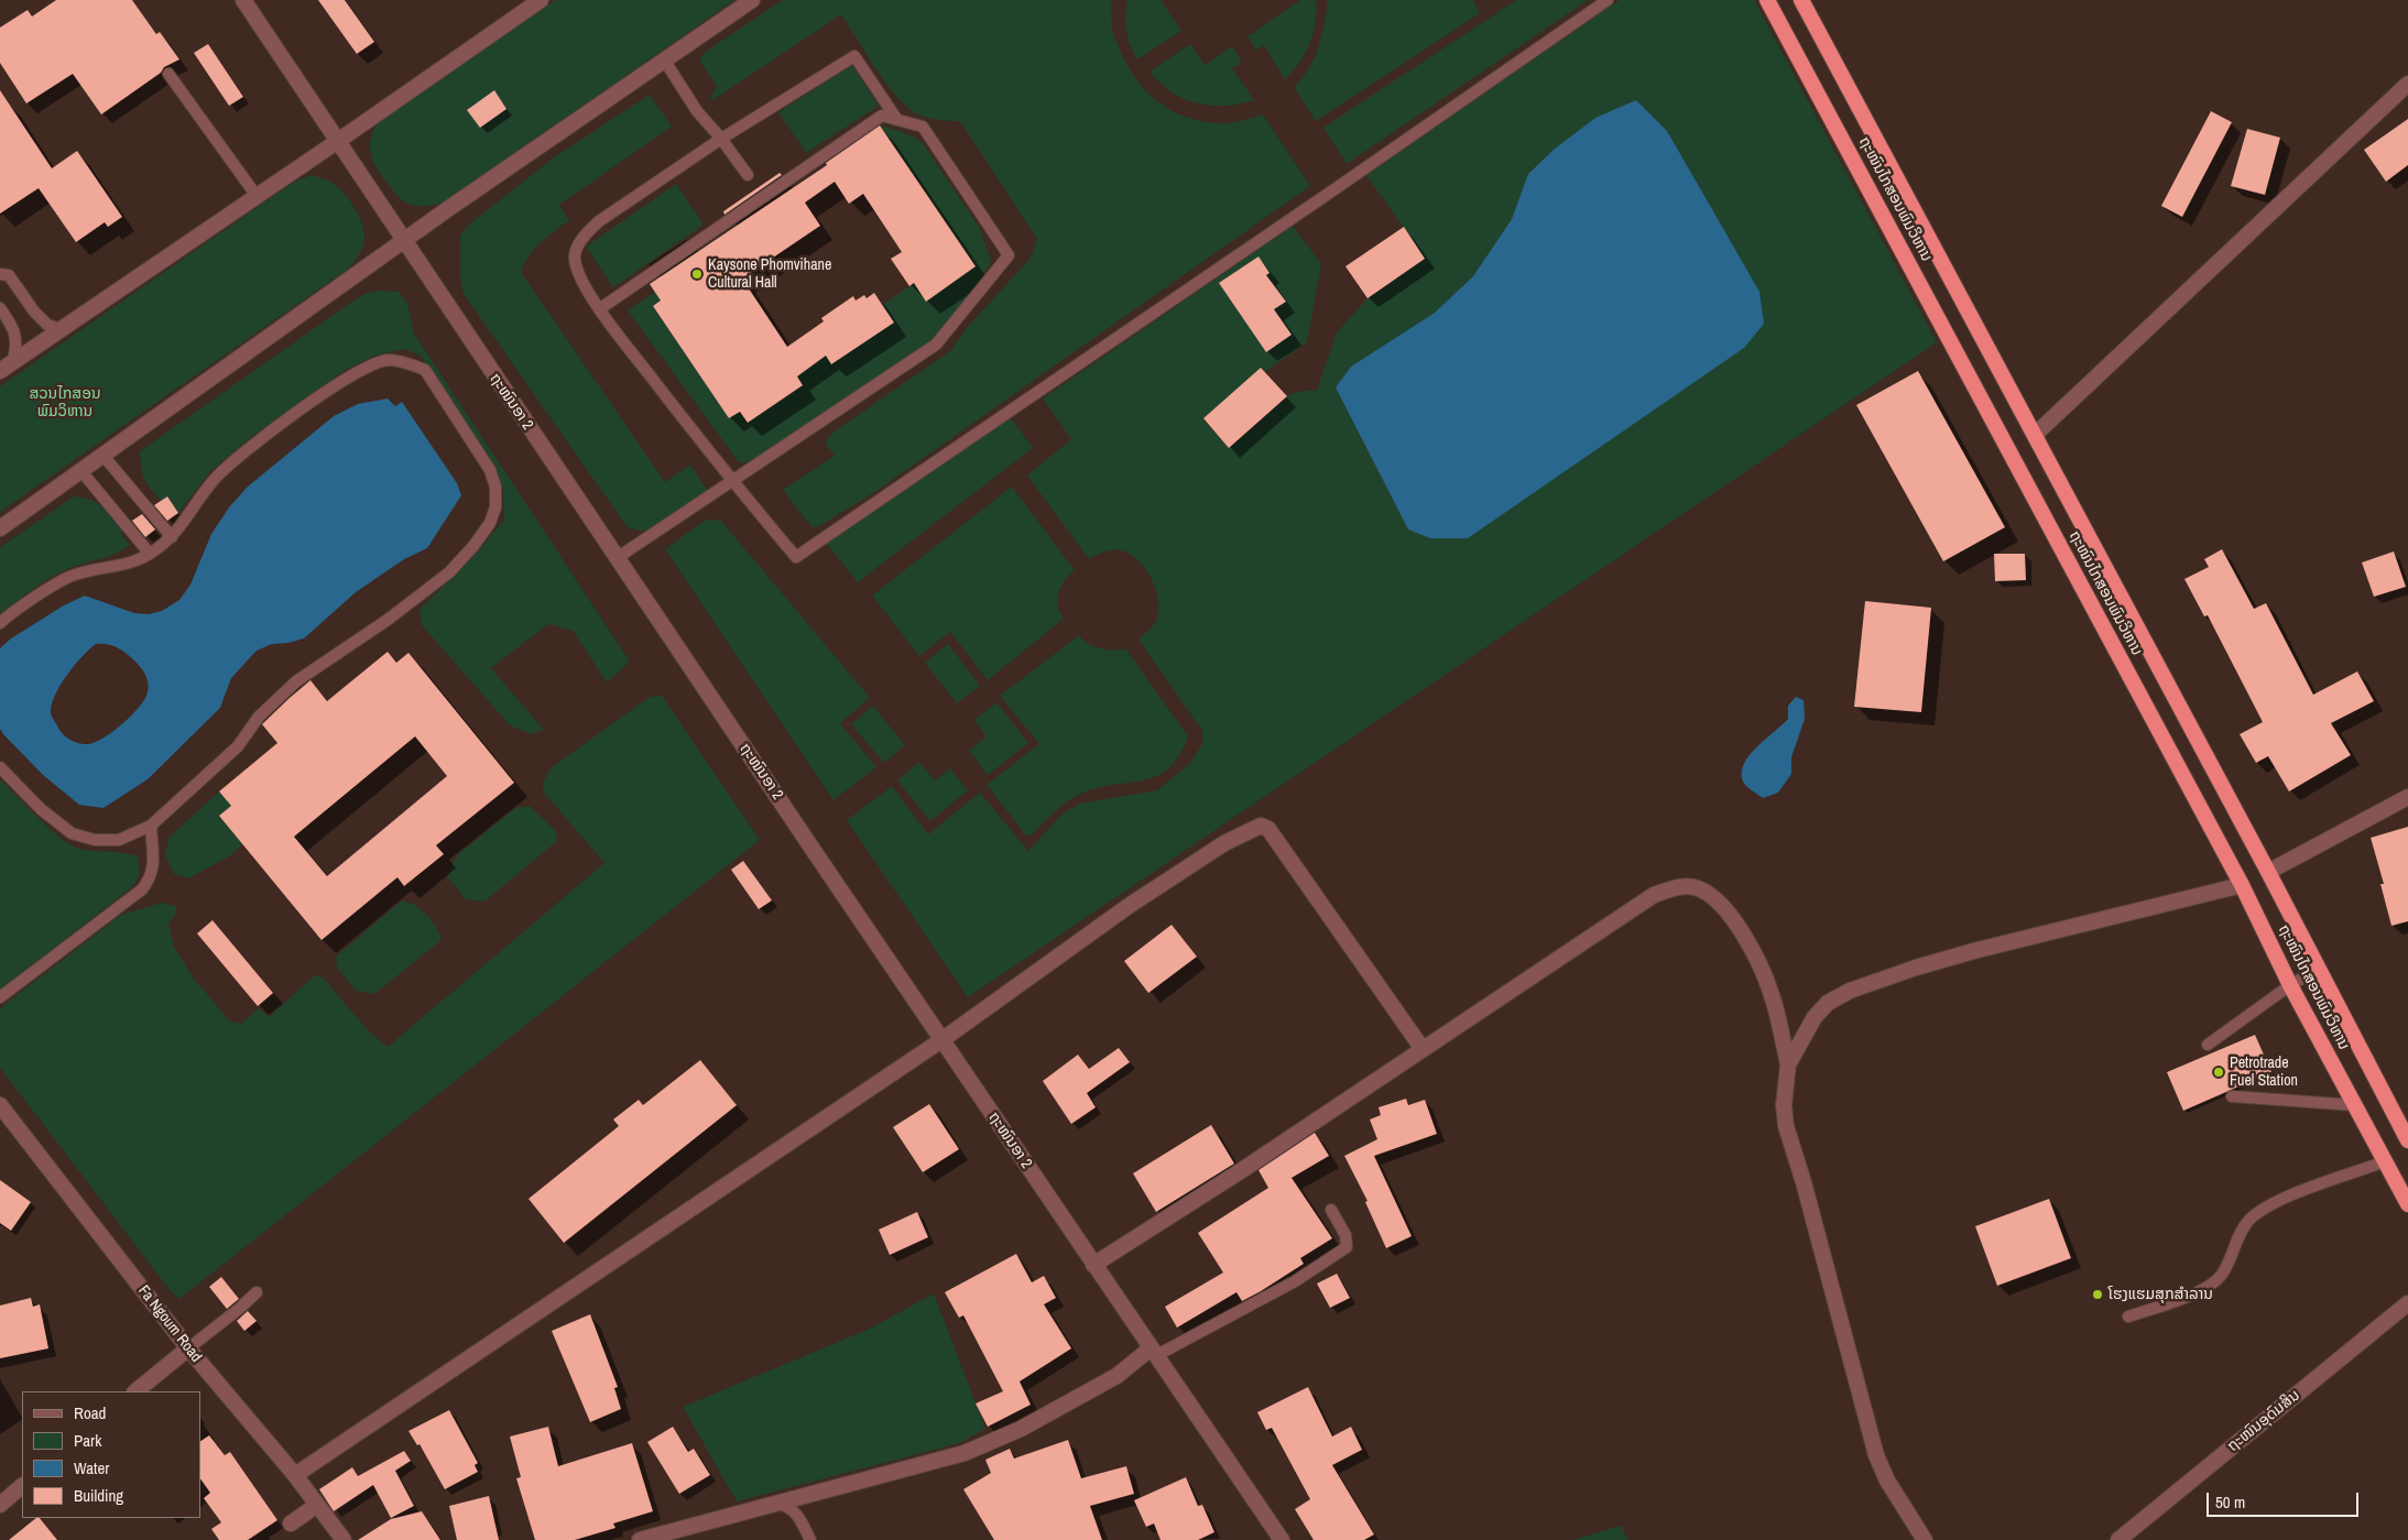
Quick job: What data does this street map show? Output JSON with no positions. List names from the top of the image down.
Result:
{
  "streets": {
    "highway": ["ຖະໜົນໄກສອນພົມວິຫານ"],
    "street": ["ຖະໜົນອາ 2", "Fa Ngoum Road", "ຖະໜົນອຸດົມສິນ"]
  },
  "parks": ["ສວນໄກສອນ ພົມວິຫານ"],
  "places": ["Kaysone Phomvihane Cultural Hall", "Petrotrade Fuel Station", "ໂຮງແຮມສຸກສໍາລານ"],
  "legend": [
    "Road",
    "Park",
    "Water",
    "Building"
  ],
  "scale_bar": "50 m"
}
